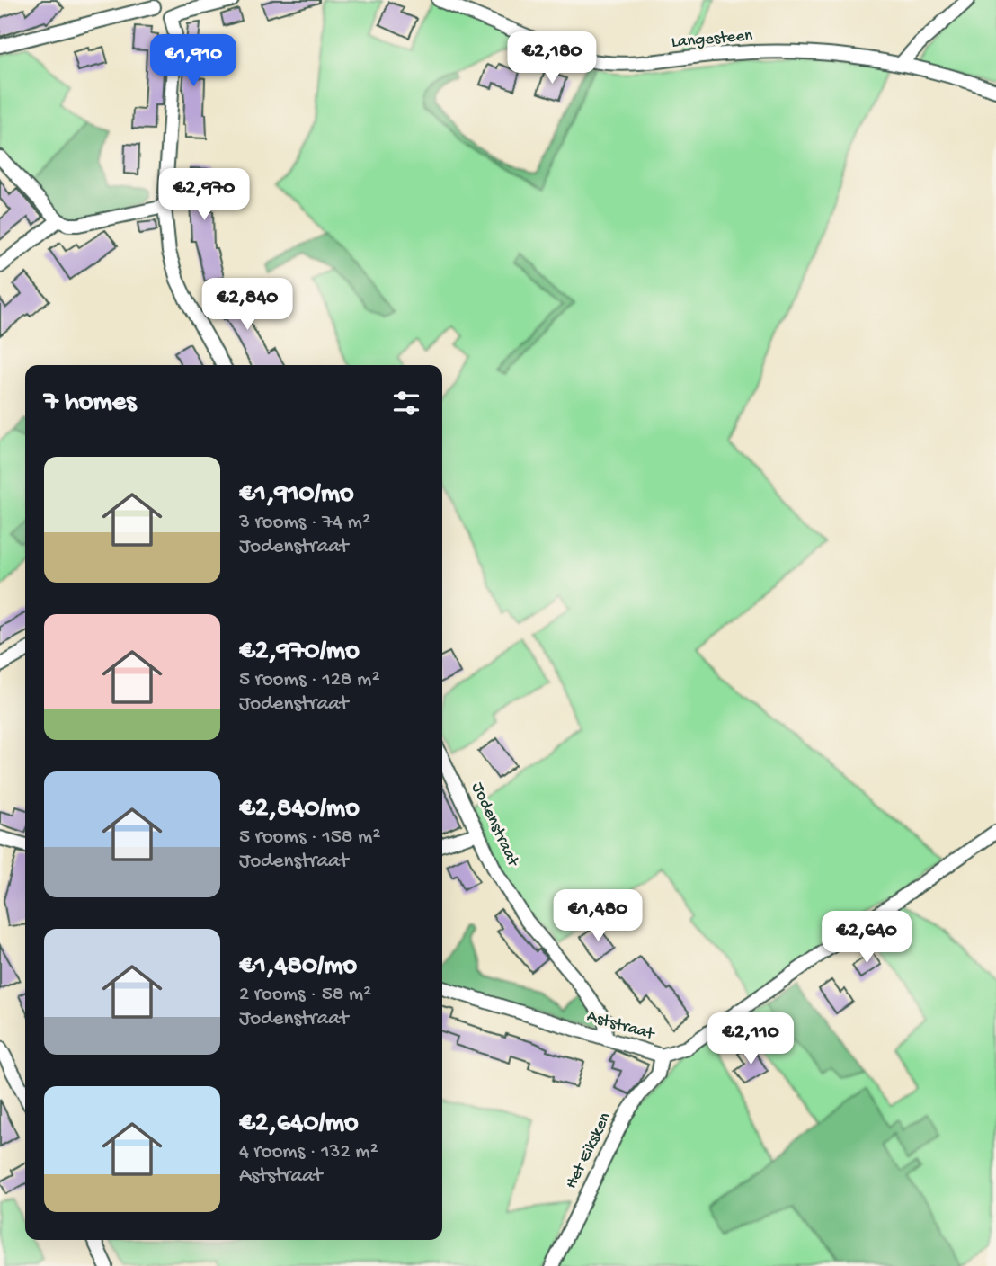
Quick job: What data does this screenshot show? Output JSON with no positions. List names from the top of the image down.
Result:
{
  "streets": {
    "street": [
      "Langesteen",
      "Jodenstraat",
      "Aststraat",
      "Het Eiksken"
    ]
  },
  "crossings": [
    ["Jodenstraat", "Aststraat"],
    ["Aststraat", "Het Eiksken"]
  ],
  "page": {
    "price": [
      "€2,180",
      "€1,910",
      "€2,970",
      "€2,840",
      "€1,480",
      "€2,640",
      "€2,110"
    ],
    "heading": "7 homes",
    "list": [
      {
        "name": "€1,910/mo",
        "note": "3 rooms · 74 m² · Jodenstraat"
      },
      {
        "name": "€2,970/mo",
        "note": "5 rooms · 128 m² · Jodenstraat"
      },
      {
        "name": "€2,840/mo",
        "note": "5 rooms · 158 m² · Jodenstraat"
      },
      {
        "name": "€1,480/mo",
        "note": "2 rooms · 58 m² · Jodenstraat"
      },
      {
        "name": "€2,640/mo",
        "note": "4 rooms · 132 m² · Aststraat"
      }
    ]
  }
}
